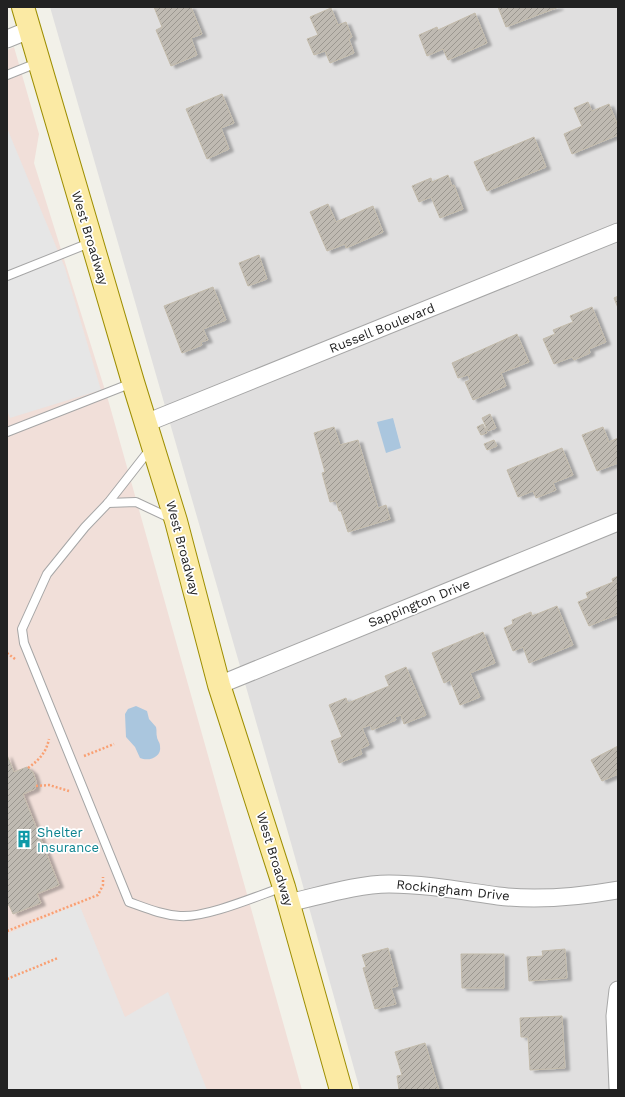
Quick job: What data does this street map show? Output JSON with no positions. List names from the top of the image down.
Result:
{
  "streets": {
    "main road": ["West Broadway"],
    "street": ["Russell Boulevard", "Sappington Drive", "Rockingham Drive"]
  },
  "crossings": [
    ["West Broadway", "Russell Boulevard"],
    ["West Broadway", "Sappington Drive"],
    ["West Broadway", "Rockingham Drive"]
  ],
  "places": {
    "building": ["Shelter Insurance"]
  }
}
